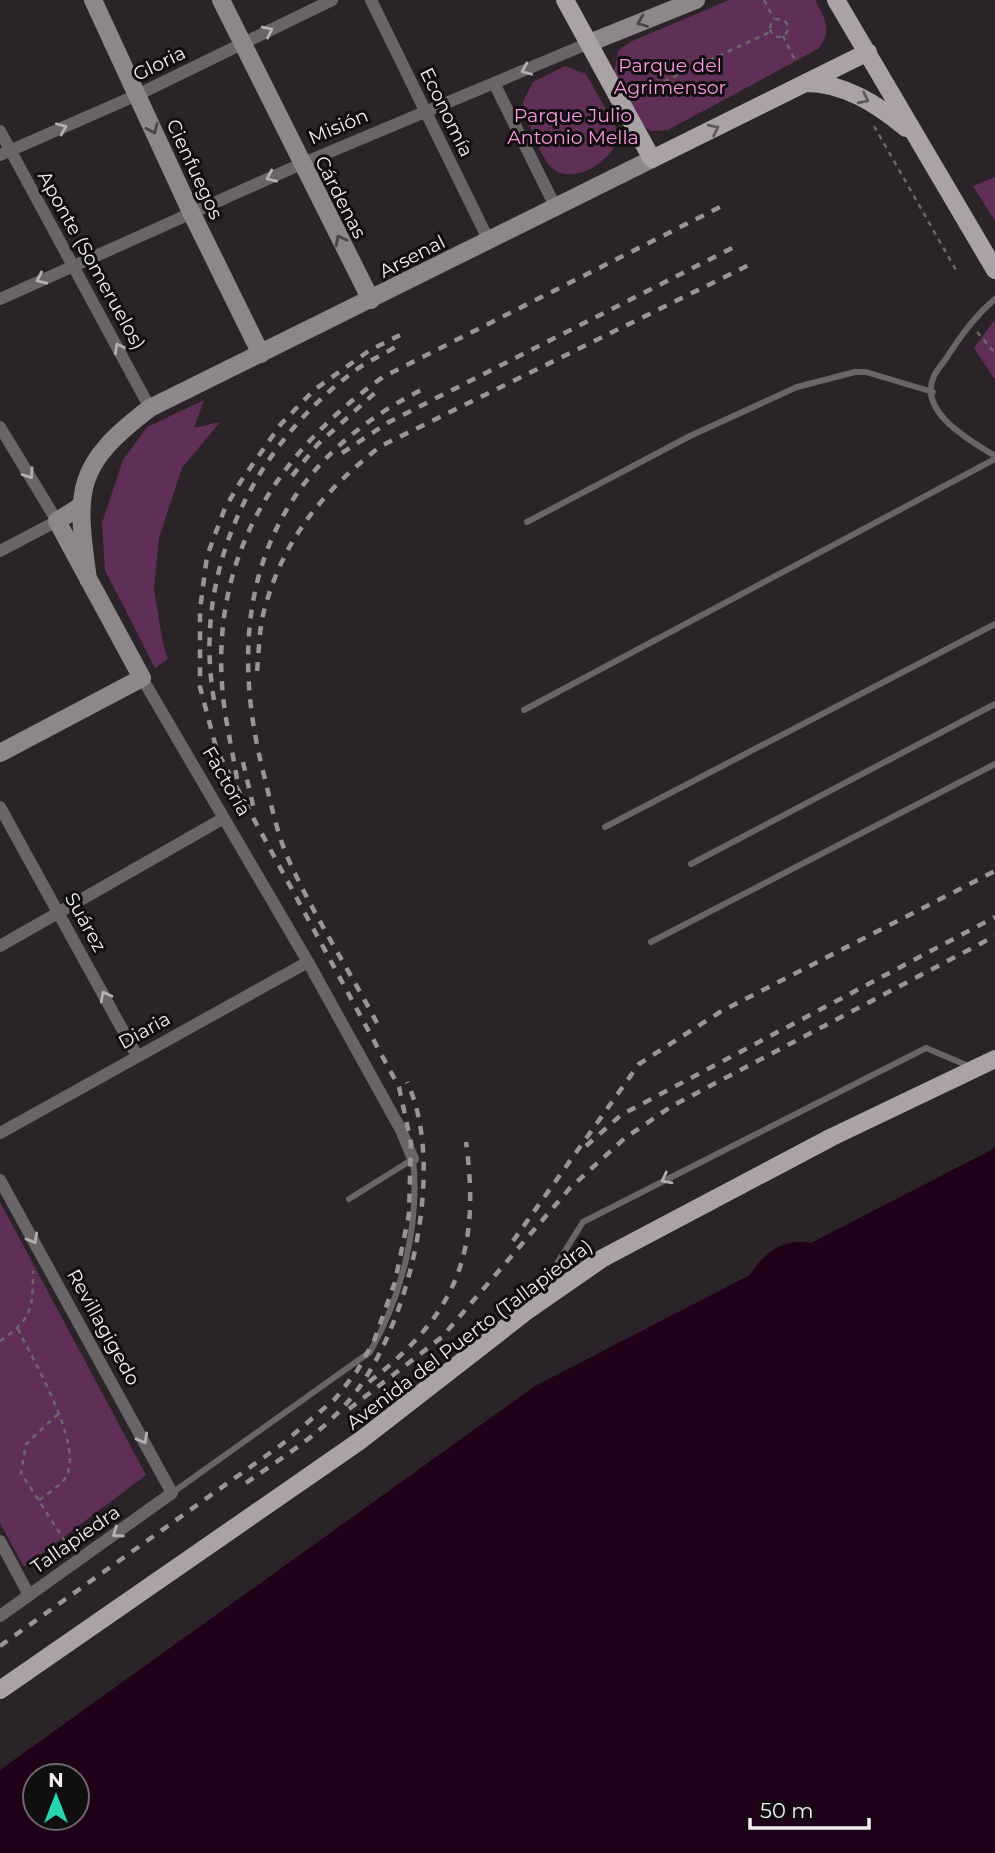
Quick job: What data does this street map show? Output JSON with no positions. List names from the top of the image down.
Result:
{
  "streets": {
    "main road": ["Arsenal", "Avenida del Puerto (Tallapiedra)"],
    "street": [
      "Gloria",
      "Economía",
      "Misión",
      "Cienfuegos",
      "Cárdenas",
      "Aponte (Someruelos)",
      "Factoría",
      "Suárez",
      "Diaria",
      "Revillagigedo",
      "Tallapiedra"
    ]
  },
  "crossings": [
    ["Gloria", "Cienfuegos"],
    ["Gloria", "Cárdenas"],
    ["Gloria", "Aponte (Someruelos)"],
    ["Economía", "Misión"],
    ["Economía", "Arsenal"],
    ["Misión", "Cienfuegos"],
    ["Misión", "Cárdenas"],
    ["Misión", "Aponte (Someruelos)"],
    ["Cienfuegos", "Arsenal"],
    ["Cárdenas", "Arsenal"],
    ["Arsenal", "Aponte (Someruelos)"],
    ["Arsenal", "Factoría"],
    ["Factoría", "Diaria"],
    ["Suárez", "Diaria"],
    ["Revillagigedo", "Tallapiedra"]
  ],
  "one_way": [
    "Gloria",
    "Misión",
    "Cárdenas",
    "Aponte (Someruelos)",
    "Suárez",
    "Revillagigedo",
    "Tallapiedra"
  ],
  "parks": ["Parque del Agrimensor", "Parque Julio Antonio Mella"],
  "scale_bar": "50 m",
  "north": "top"
}
